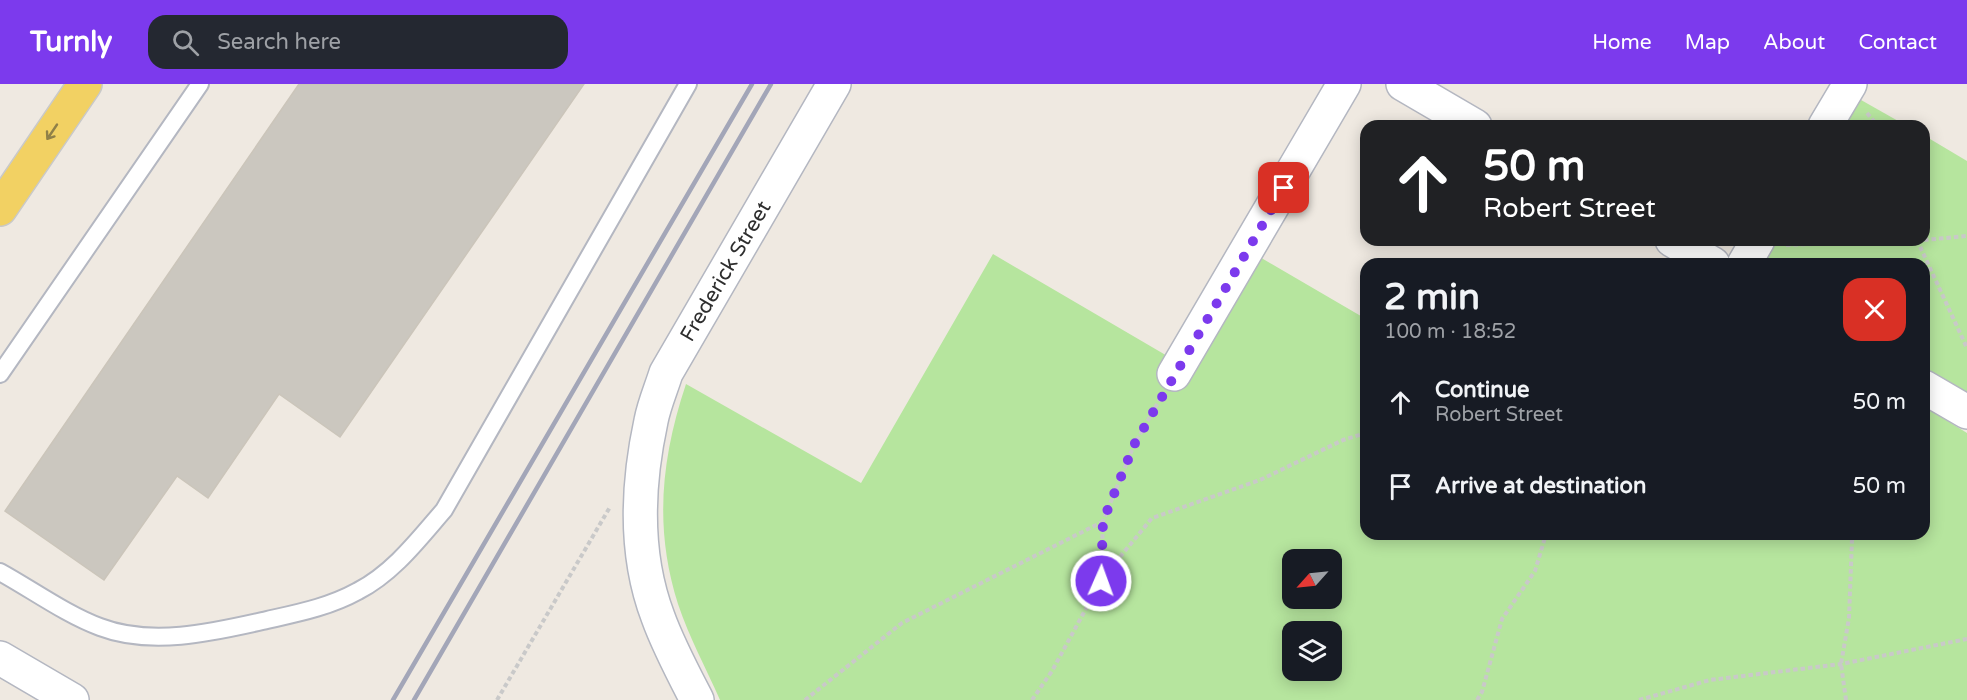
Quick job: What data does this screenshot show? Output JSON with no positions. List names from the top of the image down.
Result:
{
  "streets": {
    "street": ["Frederick Street"]
  },
  "north": "bottom left",
  "page": {
    "header": "Turnly",
    "search": "Search here",
    "nav": [
      "Home",
      "Map",
      "About",
      "Contact"
    ],
    "turn": ["50 m", "Robert Street"],
    "heading": ["2 min", "100 m · 18:52"],
    "list": [
      {
        "name": "Continue",
        "note": "Robert Street",
        "value": "50 m"
      },
      {
        "name": "Arrive at destination",
        "value": "50 m"
      }
    ]
  }
}
